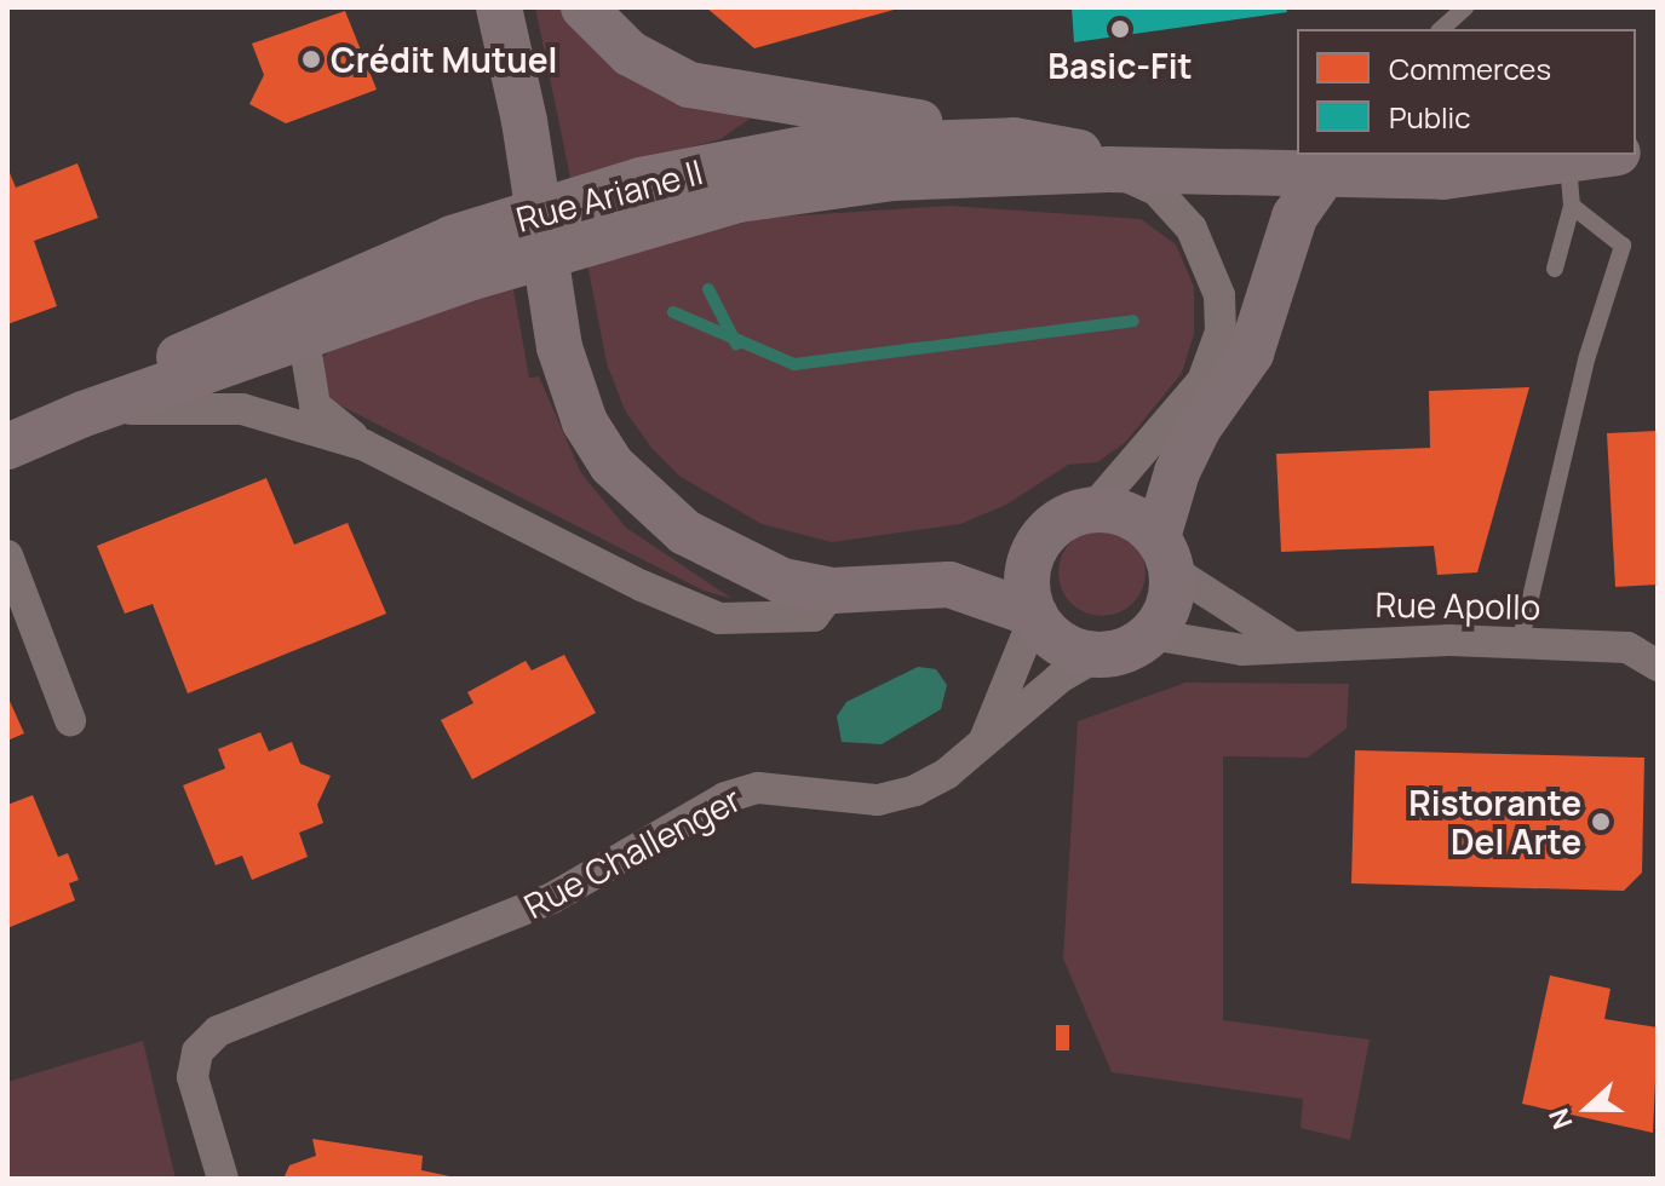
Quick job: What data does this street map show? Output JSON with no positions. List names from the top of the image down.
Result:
{
  "streets": {
    "main road": ["Rue Ariane II"],
    "street": ["Rue Apollo", "Rue Challenger"]
  },
  "crossings": [
    ["Rue Apollo", "Rue Challenger"]
  ],
  "places": ["Basic-Fit", "Crédit Mutuel", "Ristorante Del Arte"],
  "legend": ["Commerces", "Public"],
  "north": "left"
}
